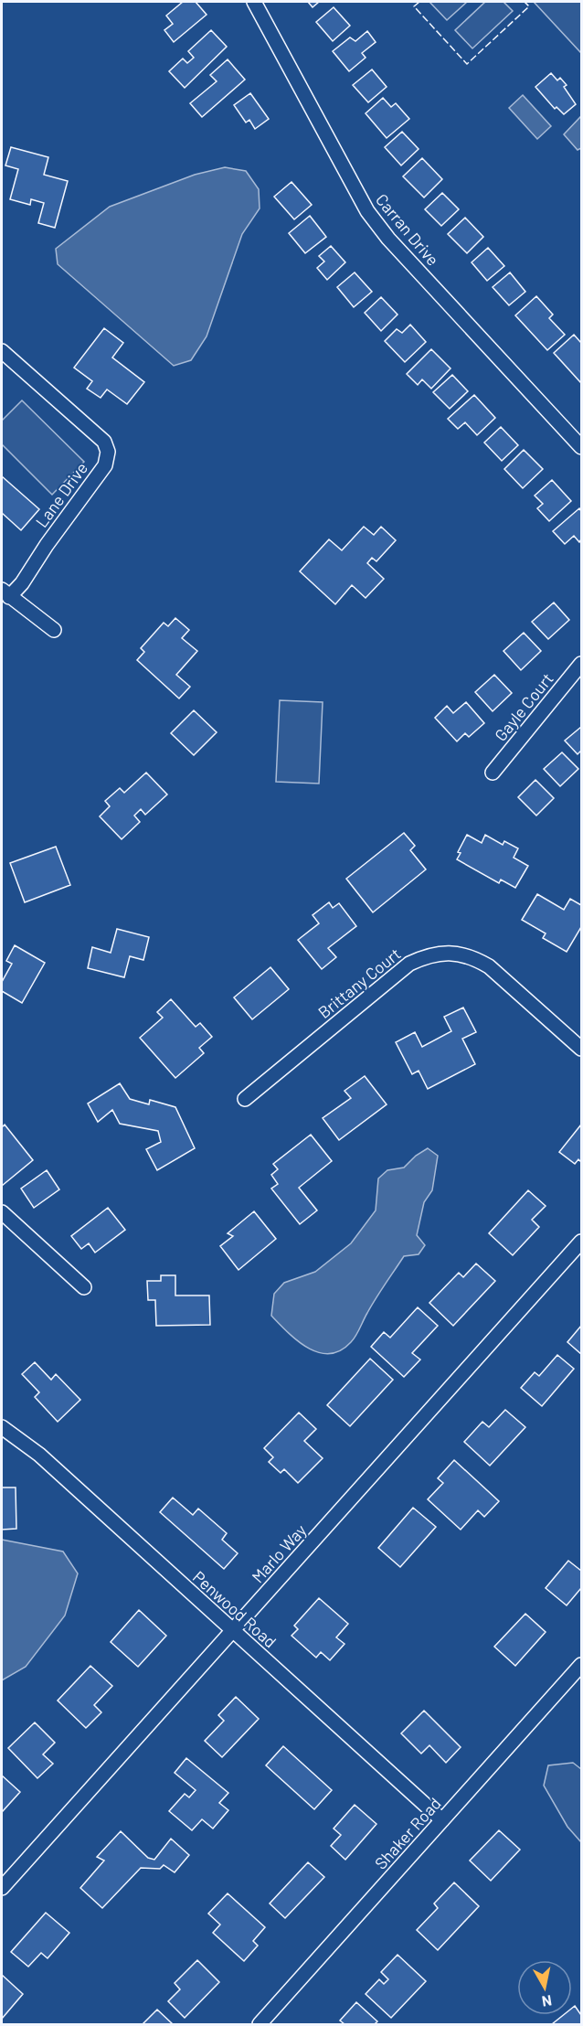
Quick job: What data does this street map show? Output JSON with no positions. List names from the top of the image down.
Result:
{
  "streets": {
    "street": [
      "Carran Drive",
      "Lane Drive",
      "Gayle Court",
      "Brittany Court",
      "Marlo Way",
      "Penwood Road",
      "Shaker Road"
    ]
  },
  "crossings": [
    ["Marlo Way", "Penwood Road"],
    ["Penwood Road", "Shaker Road"]
  ],
  "north": "bottom"
}
